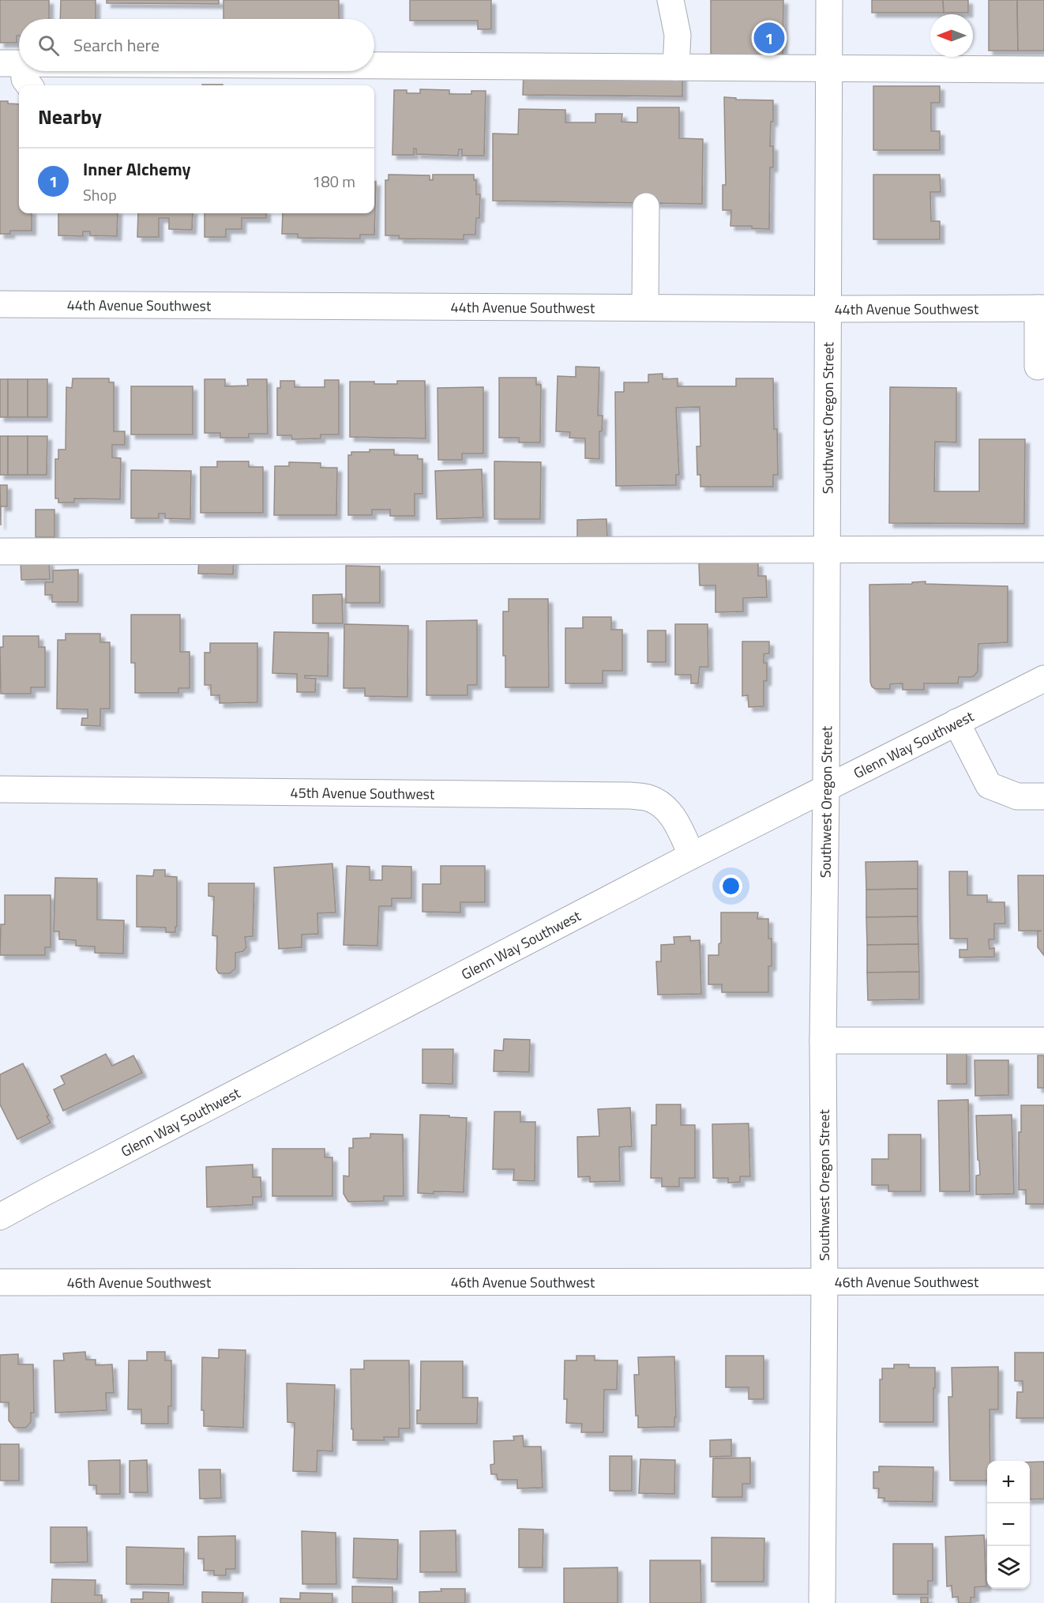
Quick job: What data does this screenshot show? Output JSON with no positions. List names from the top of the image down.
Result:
{
  "streets": {
    "street": [
      "44th Avenue Southwest",
      "Southwest Oregon Street",
      "Glenn Way Southwest",
      "45th Avenue Southwest",
      "46th Avenue Southwest"
    ]
  },
  "crossings": [
    ["44th Avenue Southwest", "Southwest Oregon Street"],
    ["Southwest Oregon Street", "Glenn Way Southwest"],
    ["Southwest Oregon Street", "46th Avenue Southwest"],
    ["Glenn Way Southwest", "45th Avenue Southwest"]
  ],
  "north": "left",
  "page": {
    "search": "Search here",
    "pins": "1",
    "heading": "Nearby",
    "list": [
      {
        "mark": "1",
        "name": "Inner Alchemy",
        "note": "Shop",
        "value": "180 m"
      }
    ],
    "map_buttons": ["+", "−"]
  }
}
